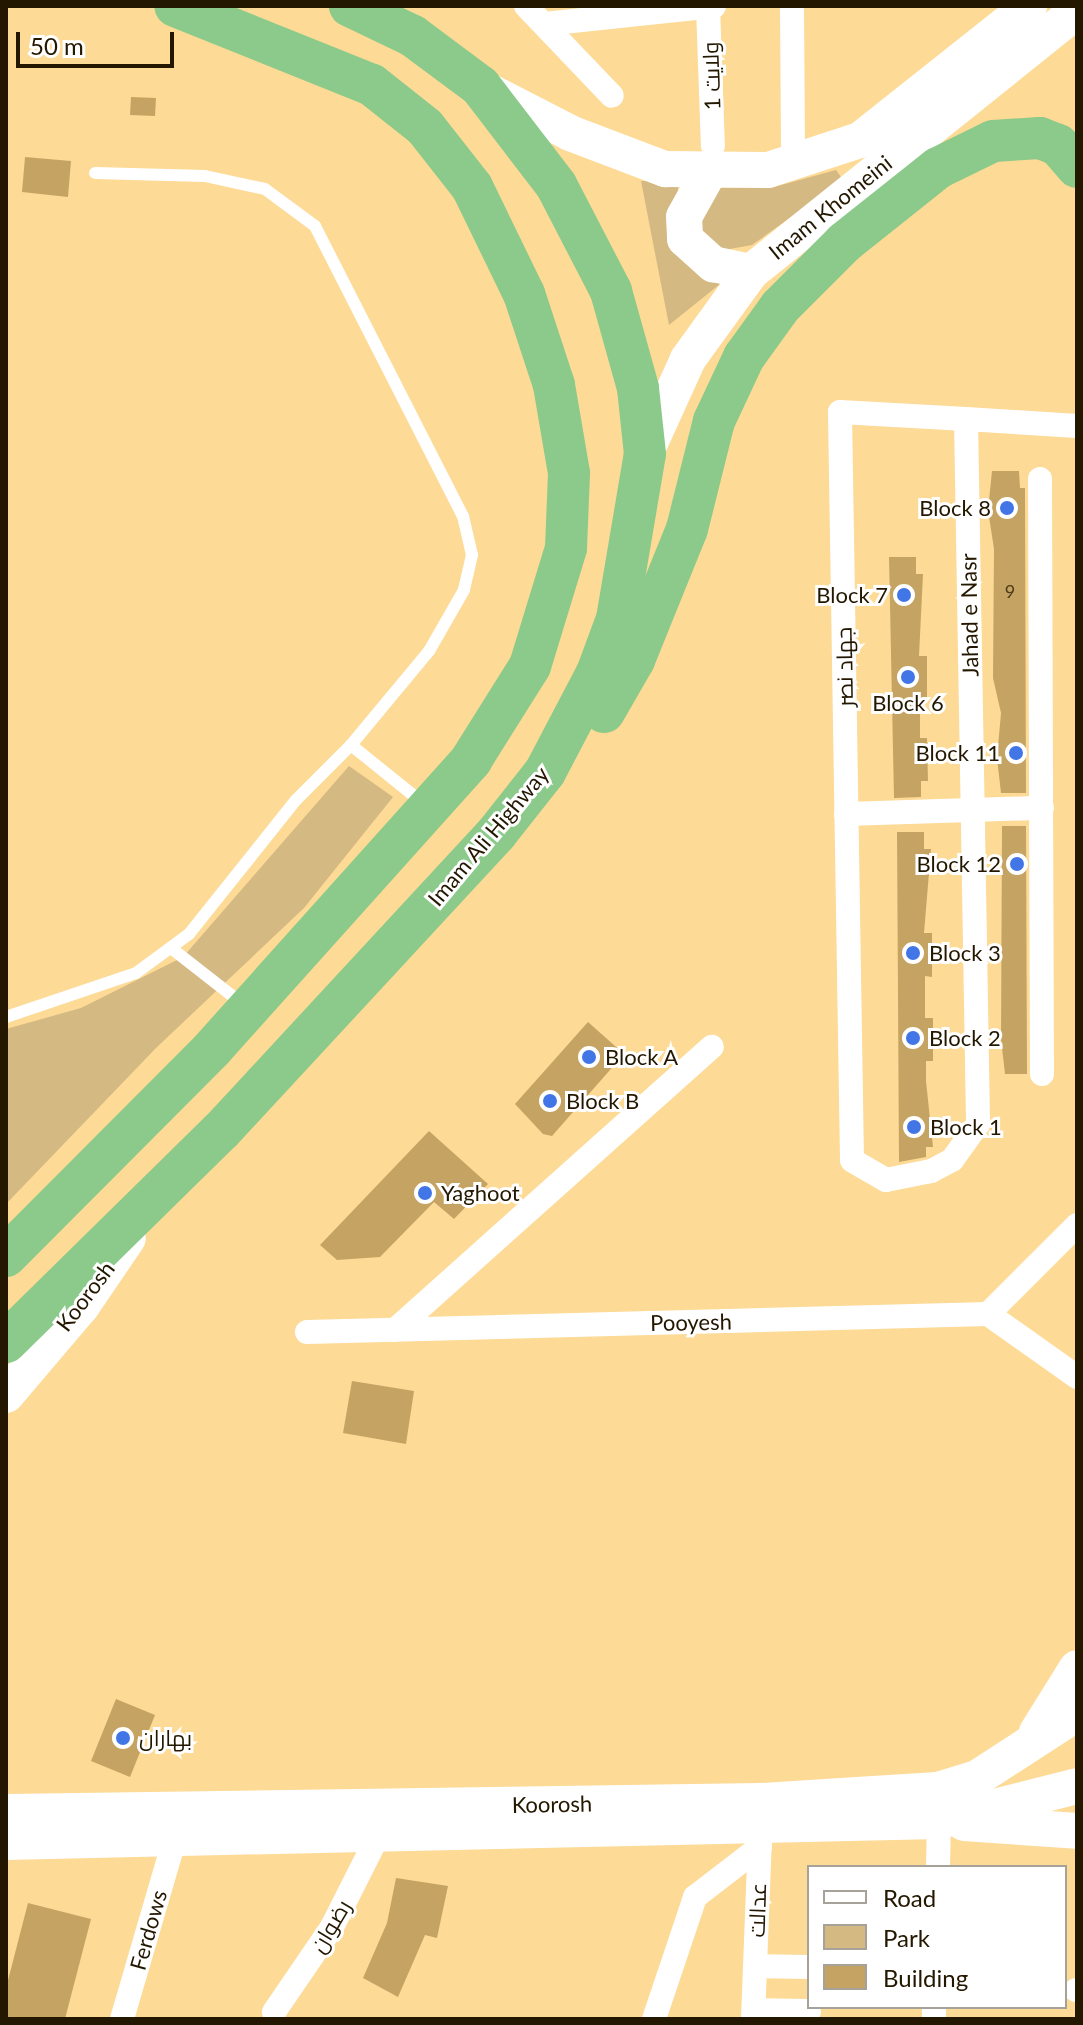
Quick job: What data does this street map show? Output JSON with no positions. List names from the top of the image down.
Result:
{
  "streets": {
    "highway": ["Imam Ali Highway"],
    "main road": ["Imam Khomeini", "Koorosh"],
    "street": [
      "ولایت 1",
      "Jahad e Nasr",
      "جهاد نصر",
      "Pooyesh",
      "عدالت",
      "رضوان",
      "Ferdows"
    ]
  },
  "crossings": [
    ["ولایت 1", "Imam Khomeini"],
    ["Imam Khomeini", "Imam Ali Highway"],
    ["Jahad e Nasr", "جهاد نصر"],
    ["Imam Ali Highway", "Koorosh"],
    ["Koorosh", "عدالت"],
    ["Koorosh", "رضوان"],
    ["Koorosh", "Ferdows"]
  ],
  "places": [
    "Block 8",
    "Block 7",
    "Block 6",
    "Block 11",
    "Block 12",
    "Block 3",
    "Block 2",
    "Block A",
    "Block B",
    "Block 1",
    "Yaghoot",
    "بهاران"
  ],
  "house_numbers": ["9"],
  "legend": ["Road", "Park", "Building"],
  "scale_bar": "50 m"
}
